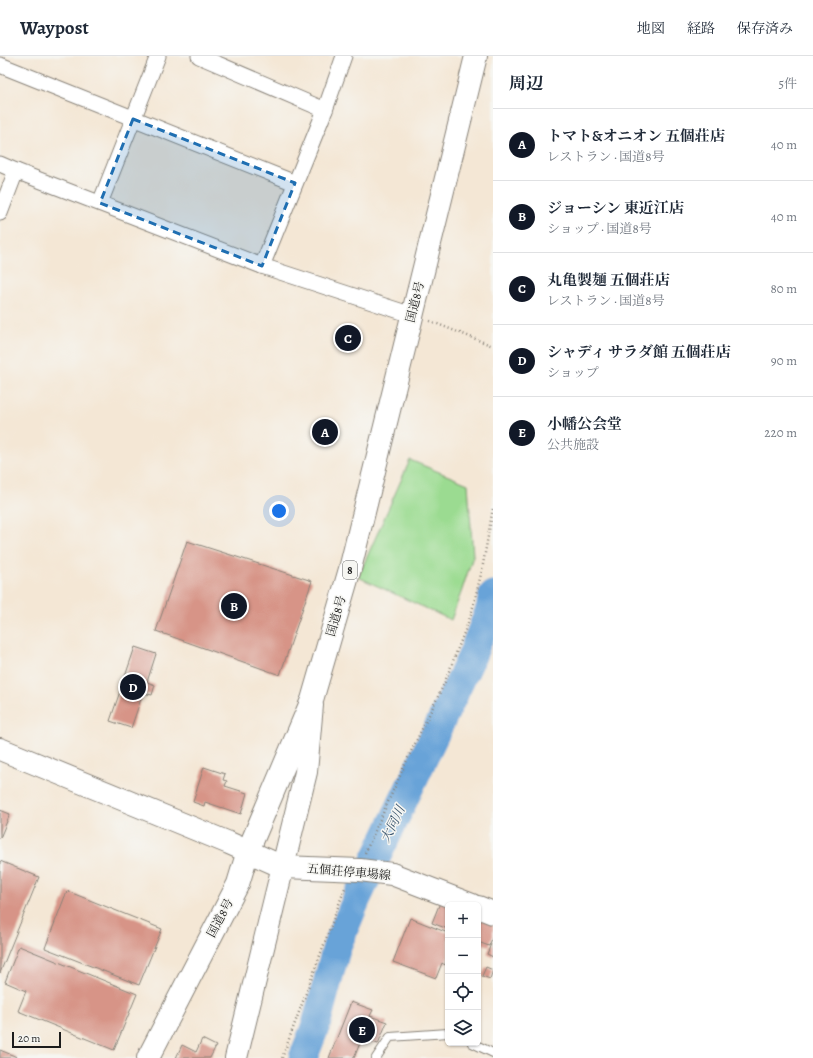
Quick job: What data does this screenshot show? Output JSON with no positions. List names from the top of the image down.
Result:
{
  "streets": {
    "main road": ["国道8号", "8", "五個荘停車場線"]
  },
  "crossings": [
    ["国道8号", "五個荘停車場線"]
  ],
  "water": ["大同川"],
  "scale_bar": "20 m",
  "page": {
    "header": "Waypost",
    "nav": ["地図", "経路", "保存済み"],
    "heading": ["周辺", "5件"],
    "list": [
      {
        "mark": "A",
        "name": "トマト&オニオン 五個荘店",
        "note": "レストラン · 国道8号",
        "value": "40 m"
      },
      {
        "mark": "B",
        "name": "ジョーシン 東近江店",
        "note": "ショップ · 国道8号",
        "value": "40 m"
      },
      {
        "mark": "C",
        "name": "丸亀製麺 五個荘店",
        "note": "レストラン · 国道8号",
        "value": "80 m"
      },
      {
        "mark": "D",
        "name": "シャディ サラダ館 五個荘店",
        "note": "ショップ",
        "value": "90 m"
      },
      {
        "mark": "E",
        "name": "小幡公会堂",
        "note": "公共施設",
        "value": "220 m"
      }
    ],
    "pins": [
      "C",
      "A",
      "B",
      "D",
      "E"
    ],
    "map_buttons": ["+", "−"],
    "scale": "20 m"
  }
}
